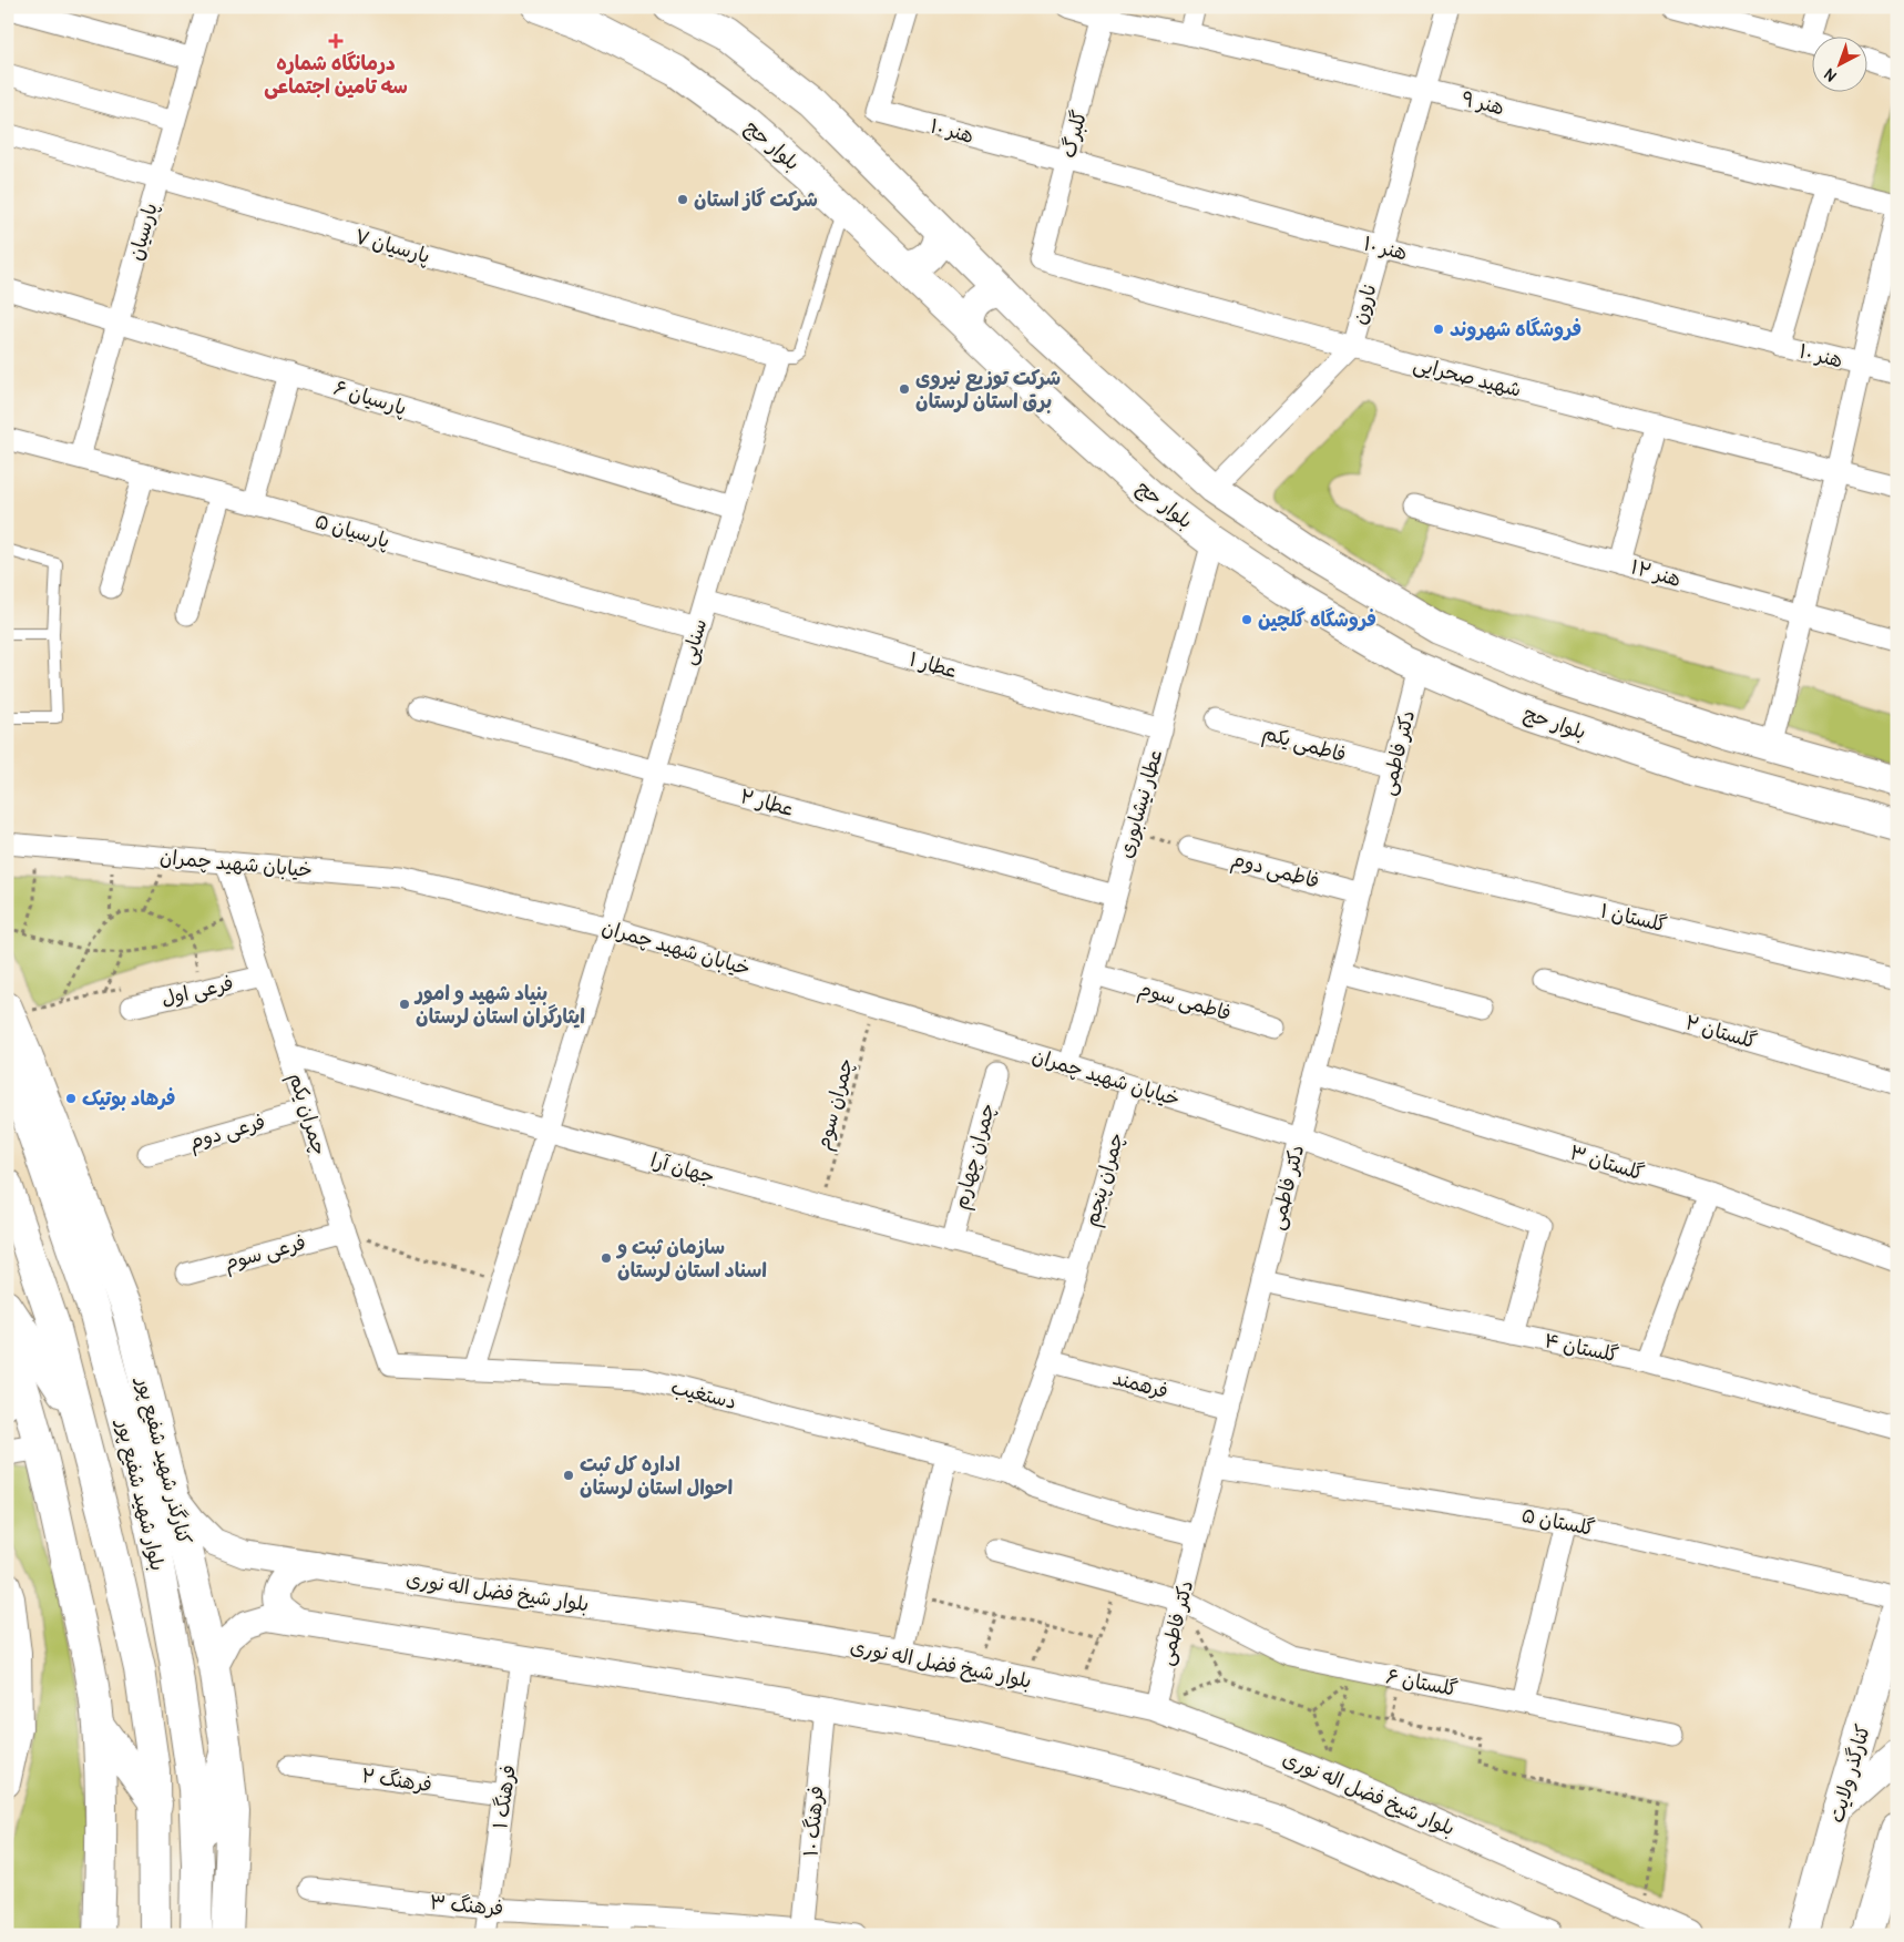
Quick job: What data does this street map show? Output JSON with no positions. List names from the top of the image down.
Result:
{
  "streets": {
    "main road": [
      "بلوار حج",
      "کنارگذر شهید شفیع پور",
      "بلوار شهید شفیع پور",
      "کنارگذر ولایت"
    ],
    "street": [
      "هنر ۹",
      "هنر ۱۰",
      "گلبرگ",
      "پارسیان",
      "پارسیان ۷",
      "نارون",
      "شهید صحرایی",
      "پارسیان ۶",
      "پارسیان ۵",
      "هنر ۱۲",
      "سنایی",
      "عطار ۱",
      "فاطمی یکم",
      "دکتر فاطمی",
      "عطار ۲",
      "عطار نیشابوری",
      "خیابان شهید چمران",
      "فاطمی دوم",
      "گلستان ۱",
      "فرعی اول",
      "فاطمی سوم",
      "گلستان ۲",
      "چمران یکم",
      "فرعی دوم",
      "چمران چهارم",
      "گلستان ۳",
      "جهان آرا",
      "چمران پنجم",
      "فرعی سوم",
      "گلستان ۴",
      "فرهمند",
      "دستغیب",
      "گلستان ۵",
      "بلوار شیخ فضل اله نوری",
      "گلستان ۶",
      "فرهنگ ۲",
      "فرهنگ ۱",
      "فرهنگ ۱۰",
      "فرهنگ ۳"
    ],
    "path": ["چمران سوم"]
  },
  "crossings": [
    ["هنر ۹", "گلبرگ"],
    ["هنر ۹", "نارون"],
    ["هنر ۱۰", "گلبرگ"],
    ["هنر ۱۰", "نارون"],
    ["گلبرگ", "شهید صحرایی"],
    ["بلوار حج", "دکتر فاطمی"],
    ["بلوار حج", "عطار نیشابوری"],
    ["پارسیان", "پارسیان ۷"],
    ["پارسیان", "پارسیان ۶"],
    ["پارسیان", "پارسیان ۵"],
    ["پارسیان ۷", "سنایی"],
    ["نارون", "شهید صحرایی"],
    ["پارسیان ۶", "سنایی"],
    ["پارسیان ۵", "سنایی"],
    ["سنایی", "عطار ۱"],
    ["سنایی", "عطار ۲"],
    ["سنایی", "خیابان شهید چمران"],
    ["سنایی", "جهان آرا"],
    ["سنایی", "دستغیب"],
    ["عطار ۱", "عطار نیشابوری"],
    ["فاطمی یکم", "دکتر فاطمی"],
    ["دکتر فاطمی", "خیابان شهید چمران"],
    ["دکتر فاطمی", "فاطمی دوم"],
    ["دکتر فاطمی", "گلستان ۱"],
    ["دکتر فاطمی", "گلستان ۳"],
    ["دکتر فاطمی", "گلستان ۴"],
    ["دکتر فاطمی", "فرهمند"],
    ["دکتر فاطمی", "دستغیب"],
    ["دکتر فاطمی", "گلستان ۵"],
    ["دکتر فاطمی", "بلوار شیخ فضل اله نوری"],
    ["دکتر فاطمی", "گلستان ۶"],
    ["عطار ۲", "عطار نیشابوری"],
    ["عطار نیشابوری", "خیابان شهید چمران"],
    ["عطار نیشابوری", "فاطمی سوم"],
    ["خیابان شهید چمران", "چمران سوم"],
    ["خیابان شهید چمران", "چمران یکم"],
    ["خیابان شهید چمران", "چمران پنجم"],
    ["خیابان شهید چمران", "گلستان ۴"],
    ["فرعی اول", "چمران یکم"],
    ["چمران سوم", "جهان آرا"],
    ["چمران یکم", "فرعی دوم"],
    ["چمران یکم", "جهان آرا"],
    ["چمران یکم", "فرعی سوم"],
    ["چمران یکم", "دستغیب"],
    ["چمران چهارم", "جهان آرا"],
    ["جهان آرا", "چمران پنجم"],
    ["چمران پنجم", "فرهمند"],
    ["چمران پنجم", "دستغیب"],
    ["کنارگذر شهید شفیع پور", "بلوار شیخ فضل اله نوری"],
    ["فرهنگ ۲", "فرهنگ ۱"],
    ["فرهنگ ۱", "فرهنگ ۳"],
    ["فرهنگ ۱۰", "فرهنگ ۳"]
  ],
  "places": {
    "health": ["درمانگاه شماره سه تامین اجتماعی"],
    "other": [
      "شرکت گاز استان",
      "فروشگاه شهروند",
      "شرکت توزیع نیروی برق استان لرستان",
      "فروشگاه گلچین",
      "بنیاد شهید و امور ایثارگران استان لرستان",
      "فرهاد بوتیک",
      "سازمان ثبت و اسناد استان لرستان",
      "اداره کل ثبت احوال استان لرستان"
    ]
  },
  "north": "bottom left"
}
